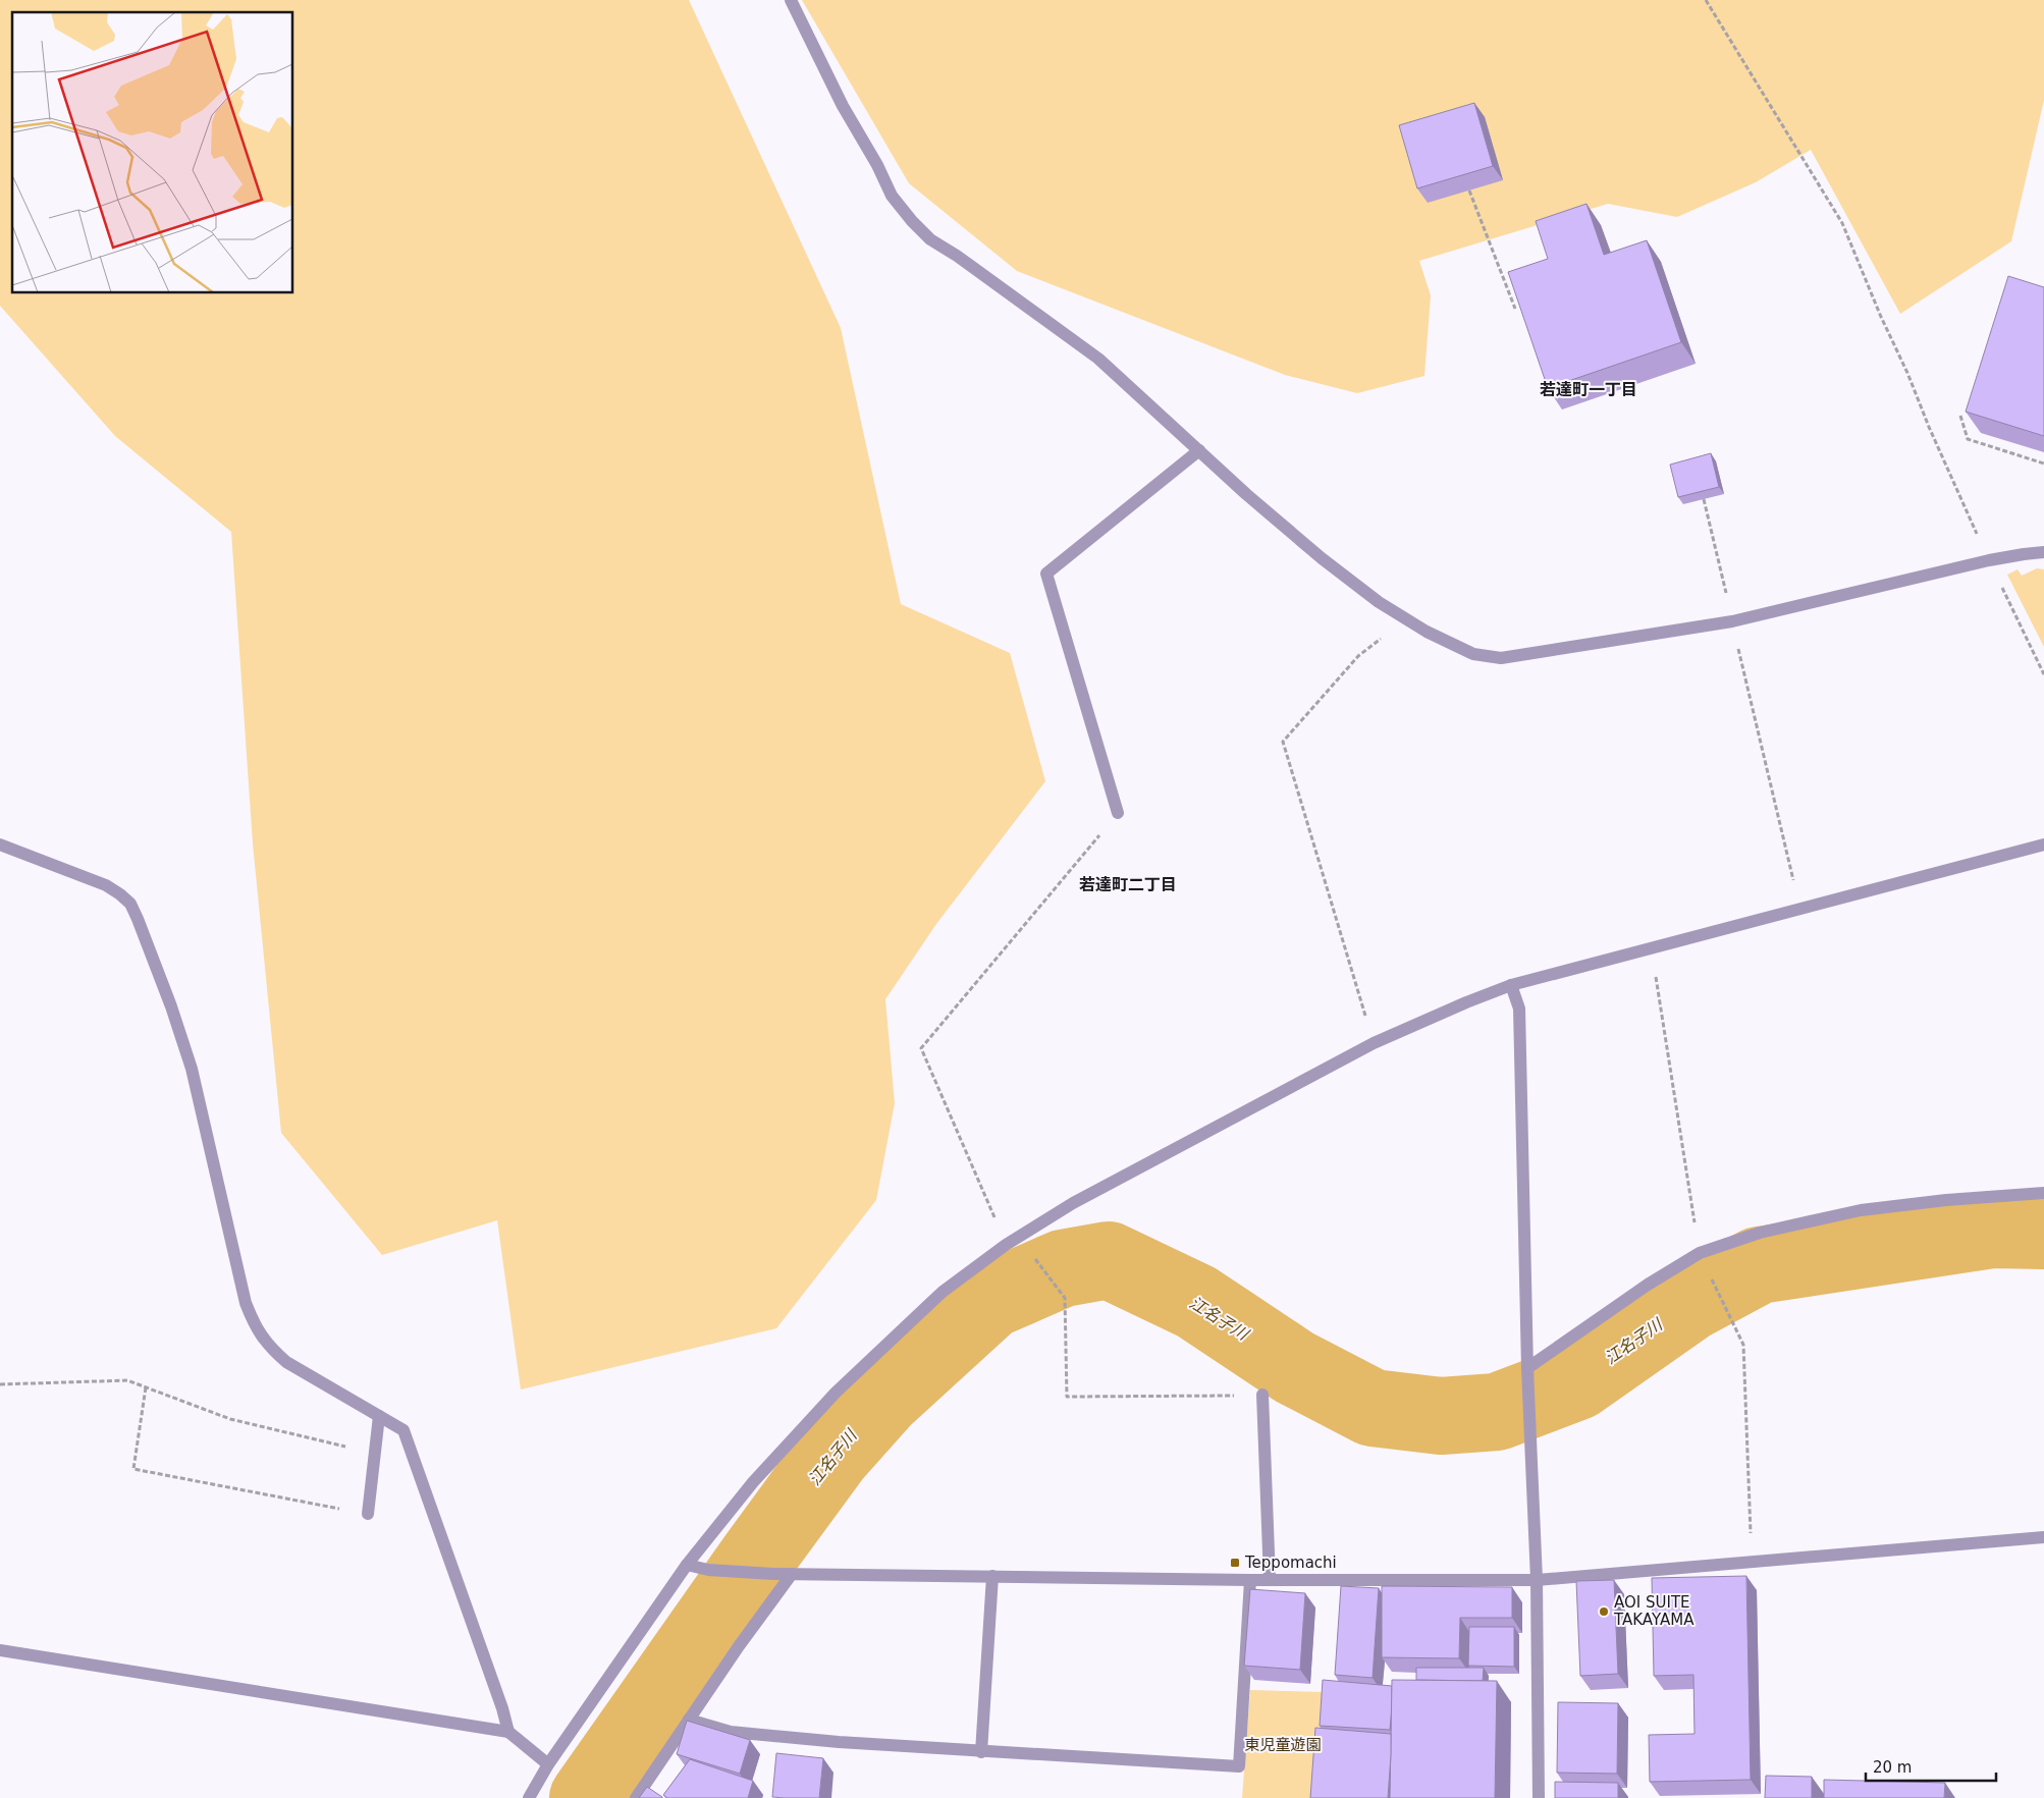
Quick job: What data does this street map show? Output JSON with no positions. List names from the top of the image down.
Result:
{
  "districts": ["若達町一丁目", "若達町二丁目"],
  "water": ["江名子川"],
  "parks": ["東児童遊園"],
  "places": {
    "transit": ["Teppomachi"],
    "other": ["AOI SUITE TAKAYAMA"]
  },
  "scale_bar": "20 m"
}
